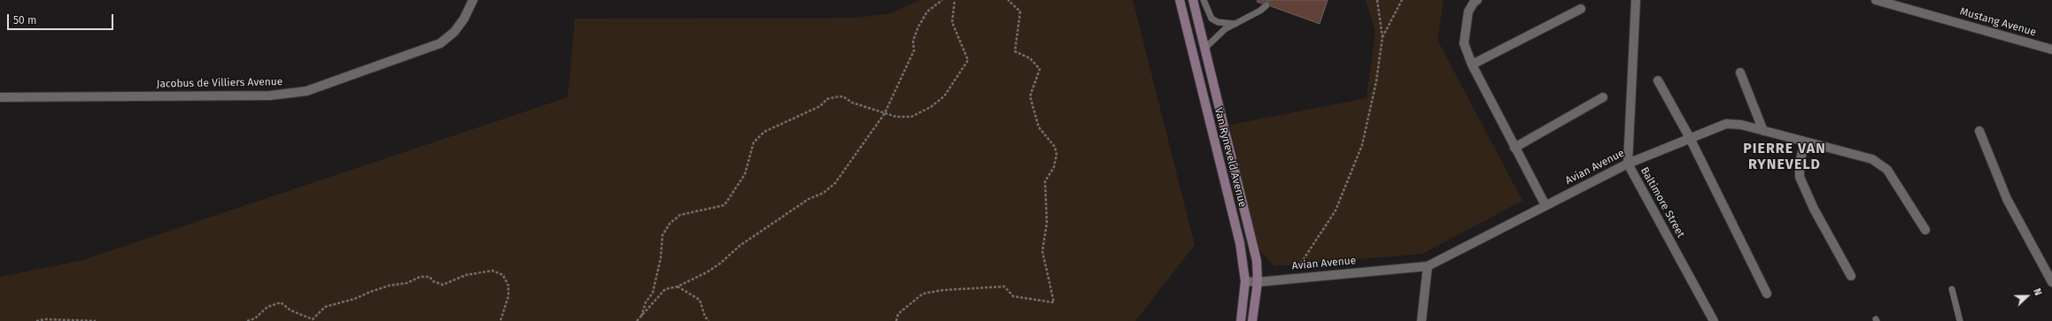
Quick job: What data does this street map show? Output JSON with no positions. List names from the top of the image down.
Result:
{
  "streets": {
    "main road": ["Van Ryneveld Avenue"],
    "street": [
      "Mustang Avenue",
      "Jacobus de Villiers Avenue",
      "Avian Avenue",
      "Baltimore Street"
    ]
  },
  "crossings": [
    ["Van Ryneveld Avenue", "Avian Avenue"],
    ["Avian Avenue", "Baltimore Street"]
  ],
  "districts": ["PIERRE VAN RYNEVELD"],
  "scale_bar": "50 m",
  "north": "right"
}
